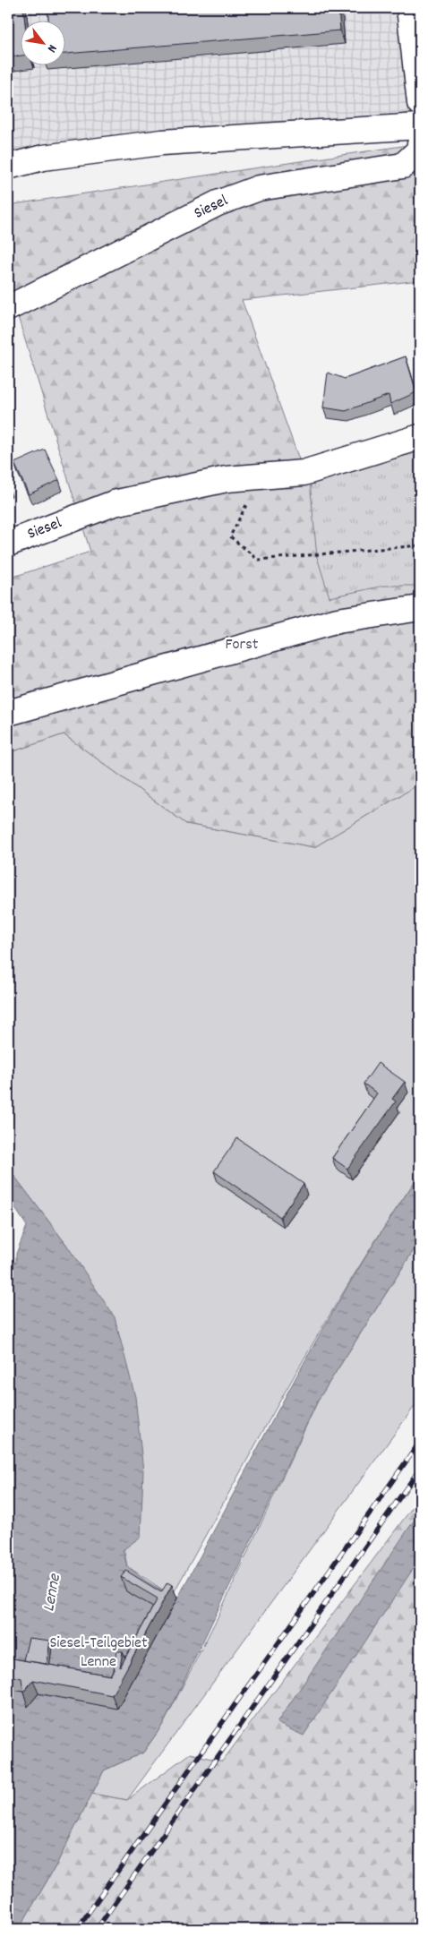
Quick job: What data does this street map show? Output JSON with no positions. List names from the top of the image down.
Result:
{
  "streets": {
    "street": ["Siesel"]
  },
  "water": ["Lenne"],
  "parks": ["Forst", "Siesel-Teilgebiet Lenne"],
  "north": "bottom right"
}
